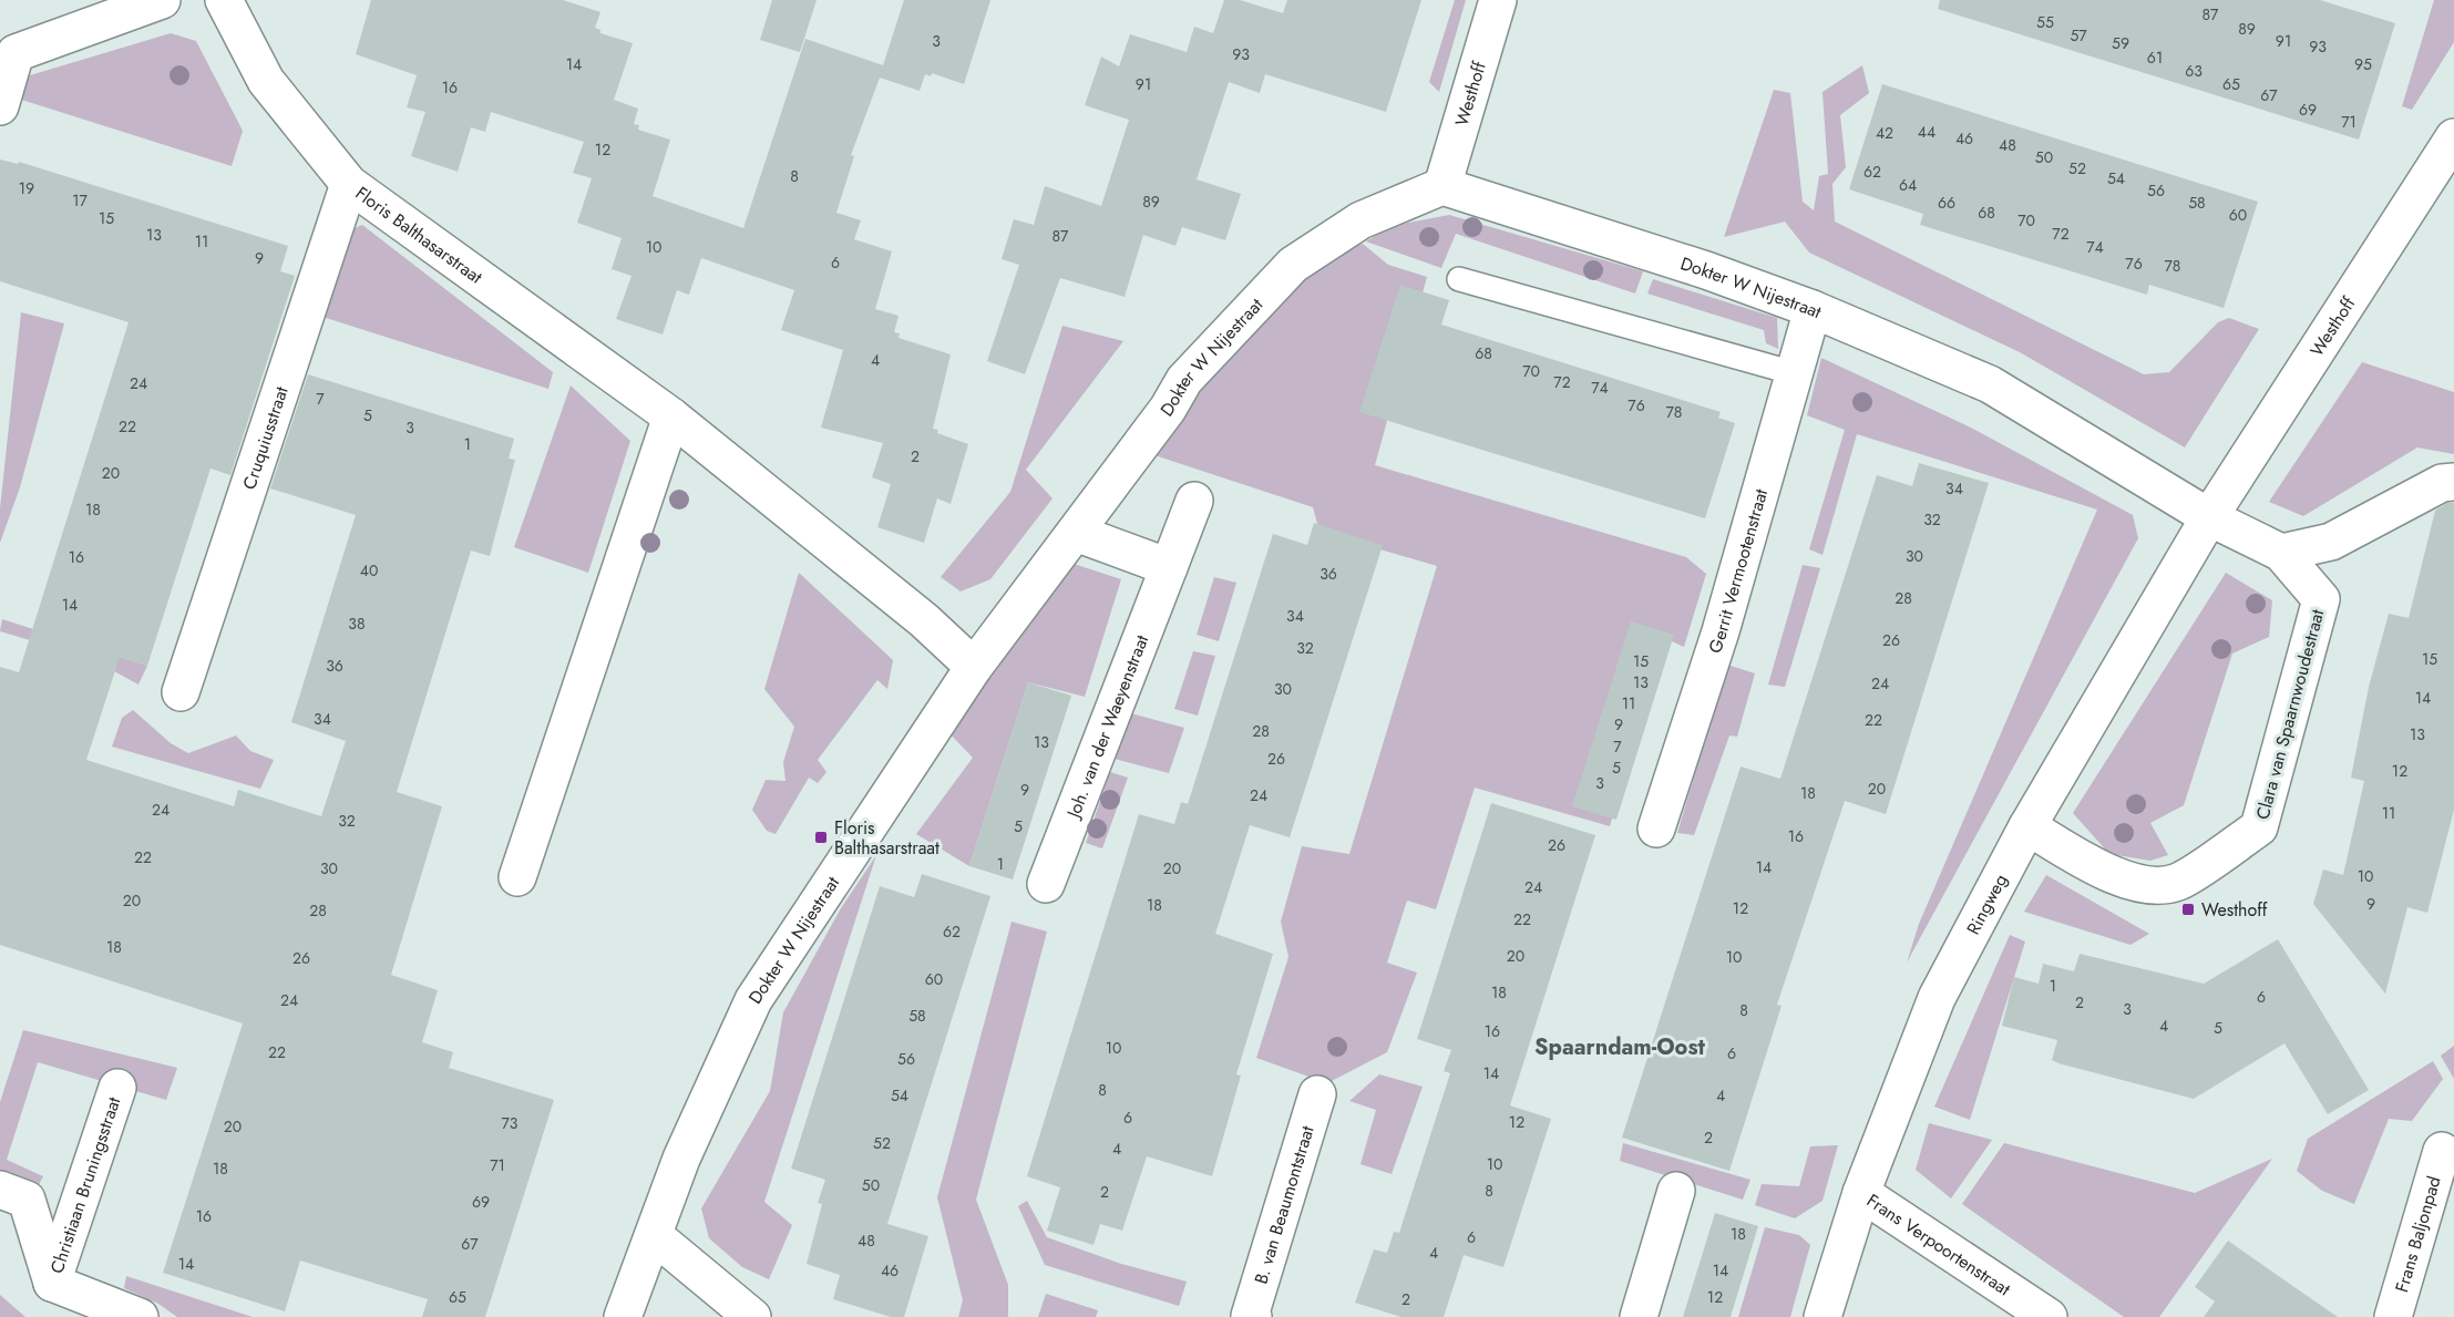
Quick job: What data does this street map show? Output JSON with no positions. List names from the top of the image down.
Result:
{
  "streets": {
    "street": [
      "Westhoff",
      "Floris Balthasarstraat",
      "Dokter W Nijestraat",
      "Cruquiusstraat",
      "Gerrit Vermootenstraat",
      "Clara van Spaarnwoudestraat",
      "Joh. van der Waeyenstraat",
      "Ringweg",
      "Christiaan Bruningsstraat",
      "B. van Beaumontstraat",
      "Frans Baljonpad",
      "Frans Verpoortenstraat"
    ]
  },
  "crossings": [
    ["Westhoff", "Dokter W Nijestraat"],
    ["Westhoff", "Clara van Spaarnwoudestraat"],
    ["Westhoff", "Ringweg"],
    ["Floris Balthasarstraat", "Dokter W Nijestraat"],
    ["Floris Balthasarstraat", "Cruquiusstraat"],
    ["Dokter W Nijestraat", "Gerrit Vermootenstraat"],
    ["Dokter W Nijestraat", "Clara van Spaarnwoudestraat"],
    ["Dokter W Nijestraat", "Ringweg"],
    ["Clara van Spaarnwoudestraat", "Ringweg"],
    ["Ringweg", "Frans Verpoortenstraat"]
  ],
  "districts": ["Spaarndam-Oost"],
  "places": {
    "transit": ["Floris Balthasarstraat", "Westhoff"]
  },
  "house_numbers": [
    "87",
    "55",
    "89",
    "57",
    "3",
    "91",
    "59",
    "93",
    "93",
    "61",
    "14",
    "95",
    "63",
    "91",
    "65",
    "16",
    "67",
    "69",
    "71",
    "44",
    "42",
    "46",
    "48",
    "12",
    "50",
    "52",
    "62",
    "8",
    "54",
    "64",
    "19",
    "56",
    "17",
    "89",
    "66",
    "58",
    "68",
    "60",
    "15",
    "70",
    "72",
    "13",
    "87",
    "11",
    "10",
    "74",
    "9",
    "6",
    "76",
    "78",
    "68",
    "4",
    "70",
    "72",
    "24",
    "74",
    "7",
    "76",
    "78",
    "5",
    "22",
    "3",
    "1",
    "2",
    "20",
    "34",
    "18",
    "32",
    "30",
    "16",
    "40",
    "36",
    "28",
    "14",
    "34",
    "38",
    "26",
    "32",
    "15",
    "15",
    "36",
    "13",
    "24",
    "30",
    "14",
    "11",
    "34",
    "22",
    "9",
    "28",
    "13",
    "13",
    "7",
    "26",
    "5",
    "12",
    "3",
    "20",
    "9",
    "18",
    "24",
    "24",
    "11",
    "32",
    "5",
    "16",
    "26",
    "22",
    "1",
    "14",
    "30",
    "20",
    "10",
    "24",
    "20",
    "9",
    "18",
    "12",
    "28",
    "22",
    "62",
    "18",
    "20",
    "10",
    "26",
    "60",
    "1",
    "18",
    "6",
    "24",
    "2",
    "3",
    "8",
    "58",
    "4",
    "5",
    "16",
    "10",
    "22",
    "6",
    "56",
    "14",
    "8",
    "54",
    "4",
    "6",
    "12",
    "73",
    "20",
    "2",
    "52",
    "4",
    "10",
    "71",
    "18",
    "50",
    "8",
    "2",
    "69",
    "16",
    "18",
    "6",
    "48",
    "67",
    "4",
    "14",
    "46",
    "14",
    "65",
    "12",
    "2"
  ]
}
